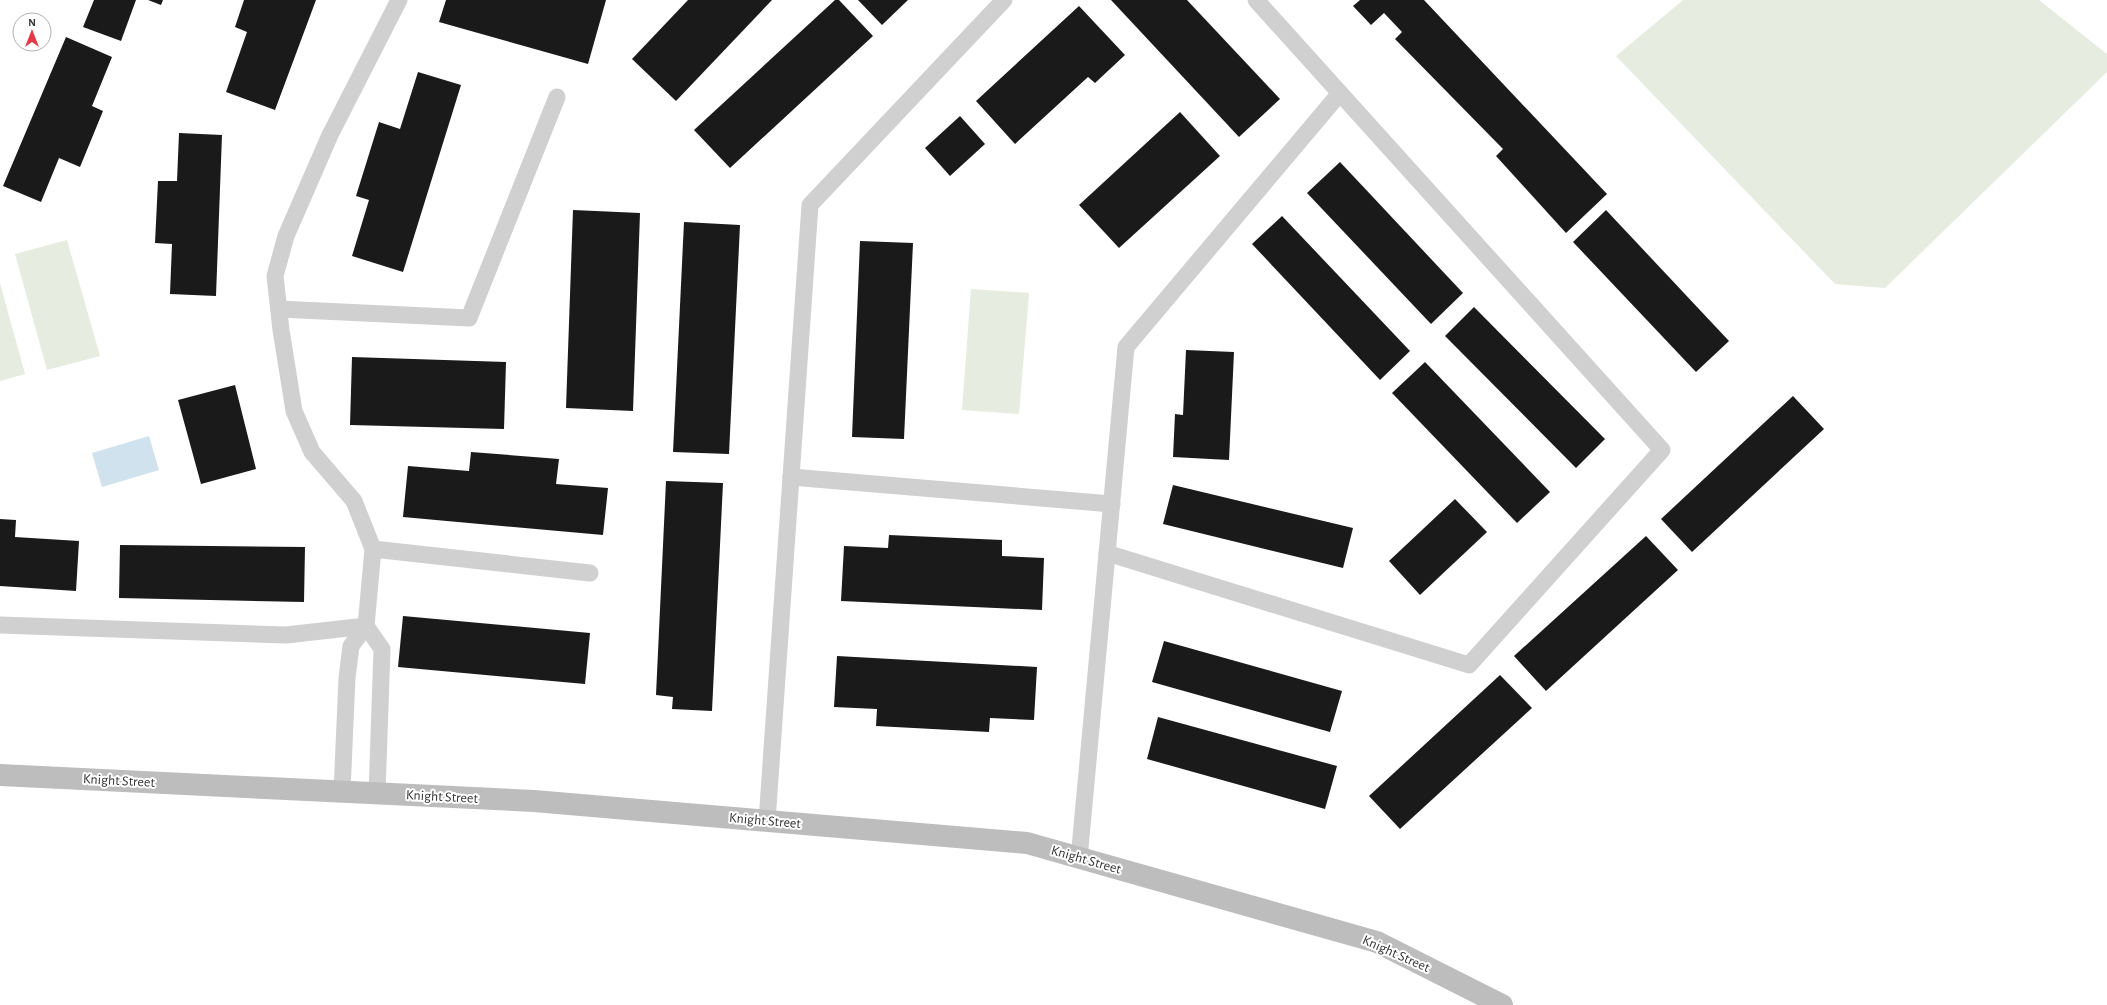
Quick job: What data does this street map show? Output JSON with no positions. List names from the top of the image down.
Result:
{
  "streets": {
    "street": ["Knight Street"]
  },
  "north": "top"
}
